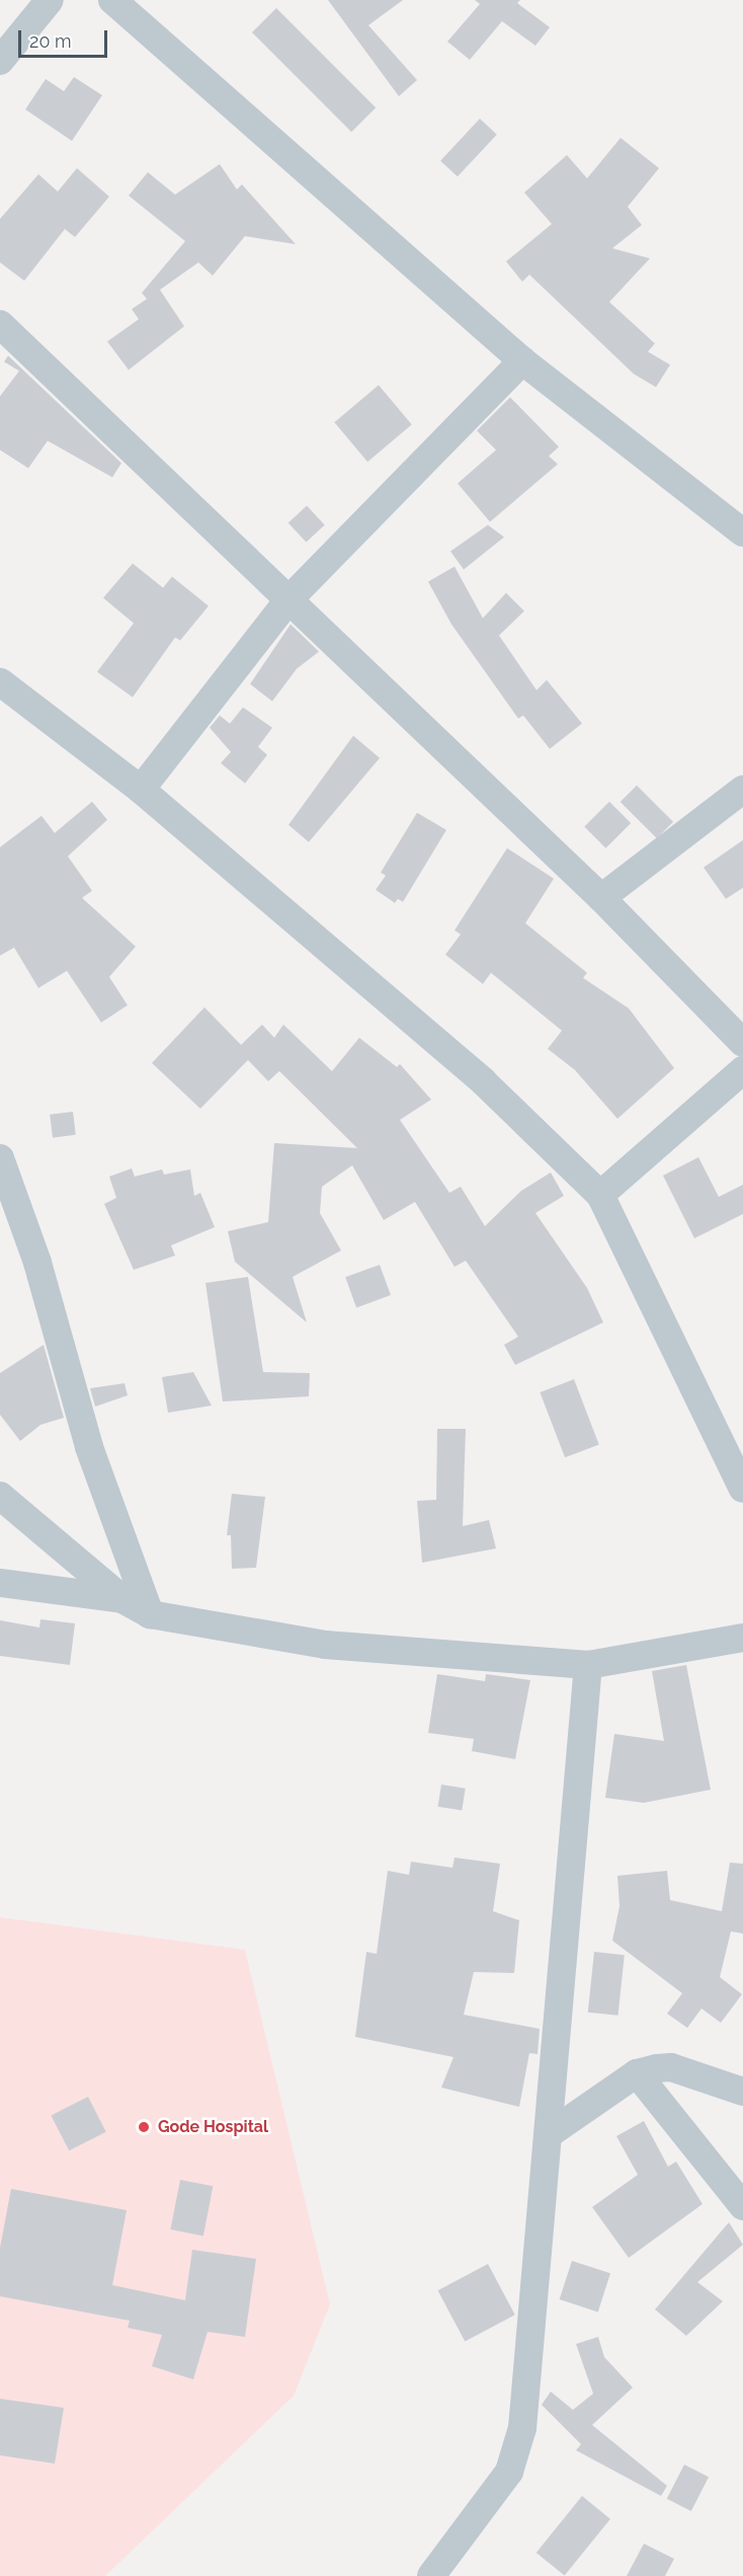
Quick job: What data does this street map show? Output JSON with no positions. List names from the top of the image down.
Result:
{
  "places": ["Gode Hospital"],
  "scale_bar": "20 m"
}
